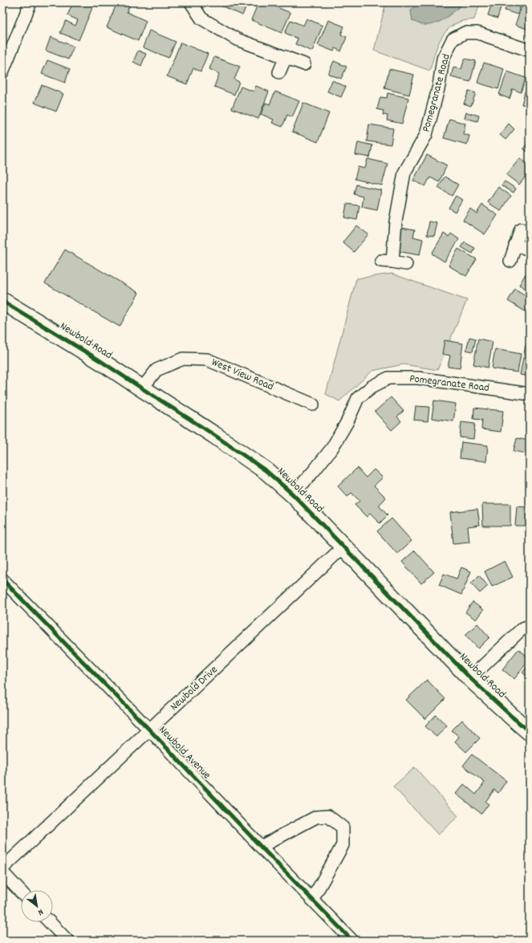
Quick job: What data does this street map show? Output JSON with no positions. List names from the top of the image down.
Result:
{
  "streets": {
    "main road": ["Newbold Road"],
    "street": [
      "Pomegranate Road",
      "West View Road",
      "Newbold Drive",
      "Newbold Avenue"
    ]
  },
  "crossings": [
    ["Pomegranate Road", "Newbold Road"],
    ["Newbold Road", "West View Road"],
    ["Newbold Road", "Newbold Drive"],
    ["Newbold Drive", "Newbold Avenue"]
  ],
  "north": "bottom right"
}
